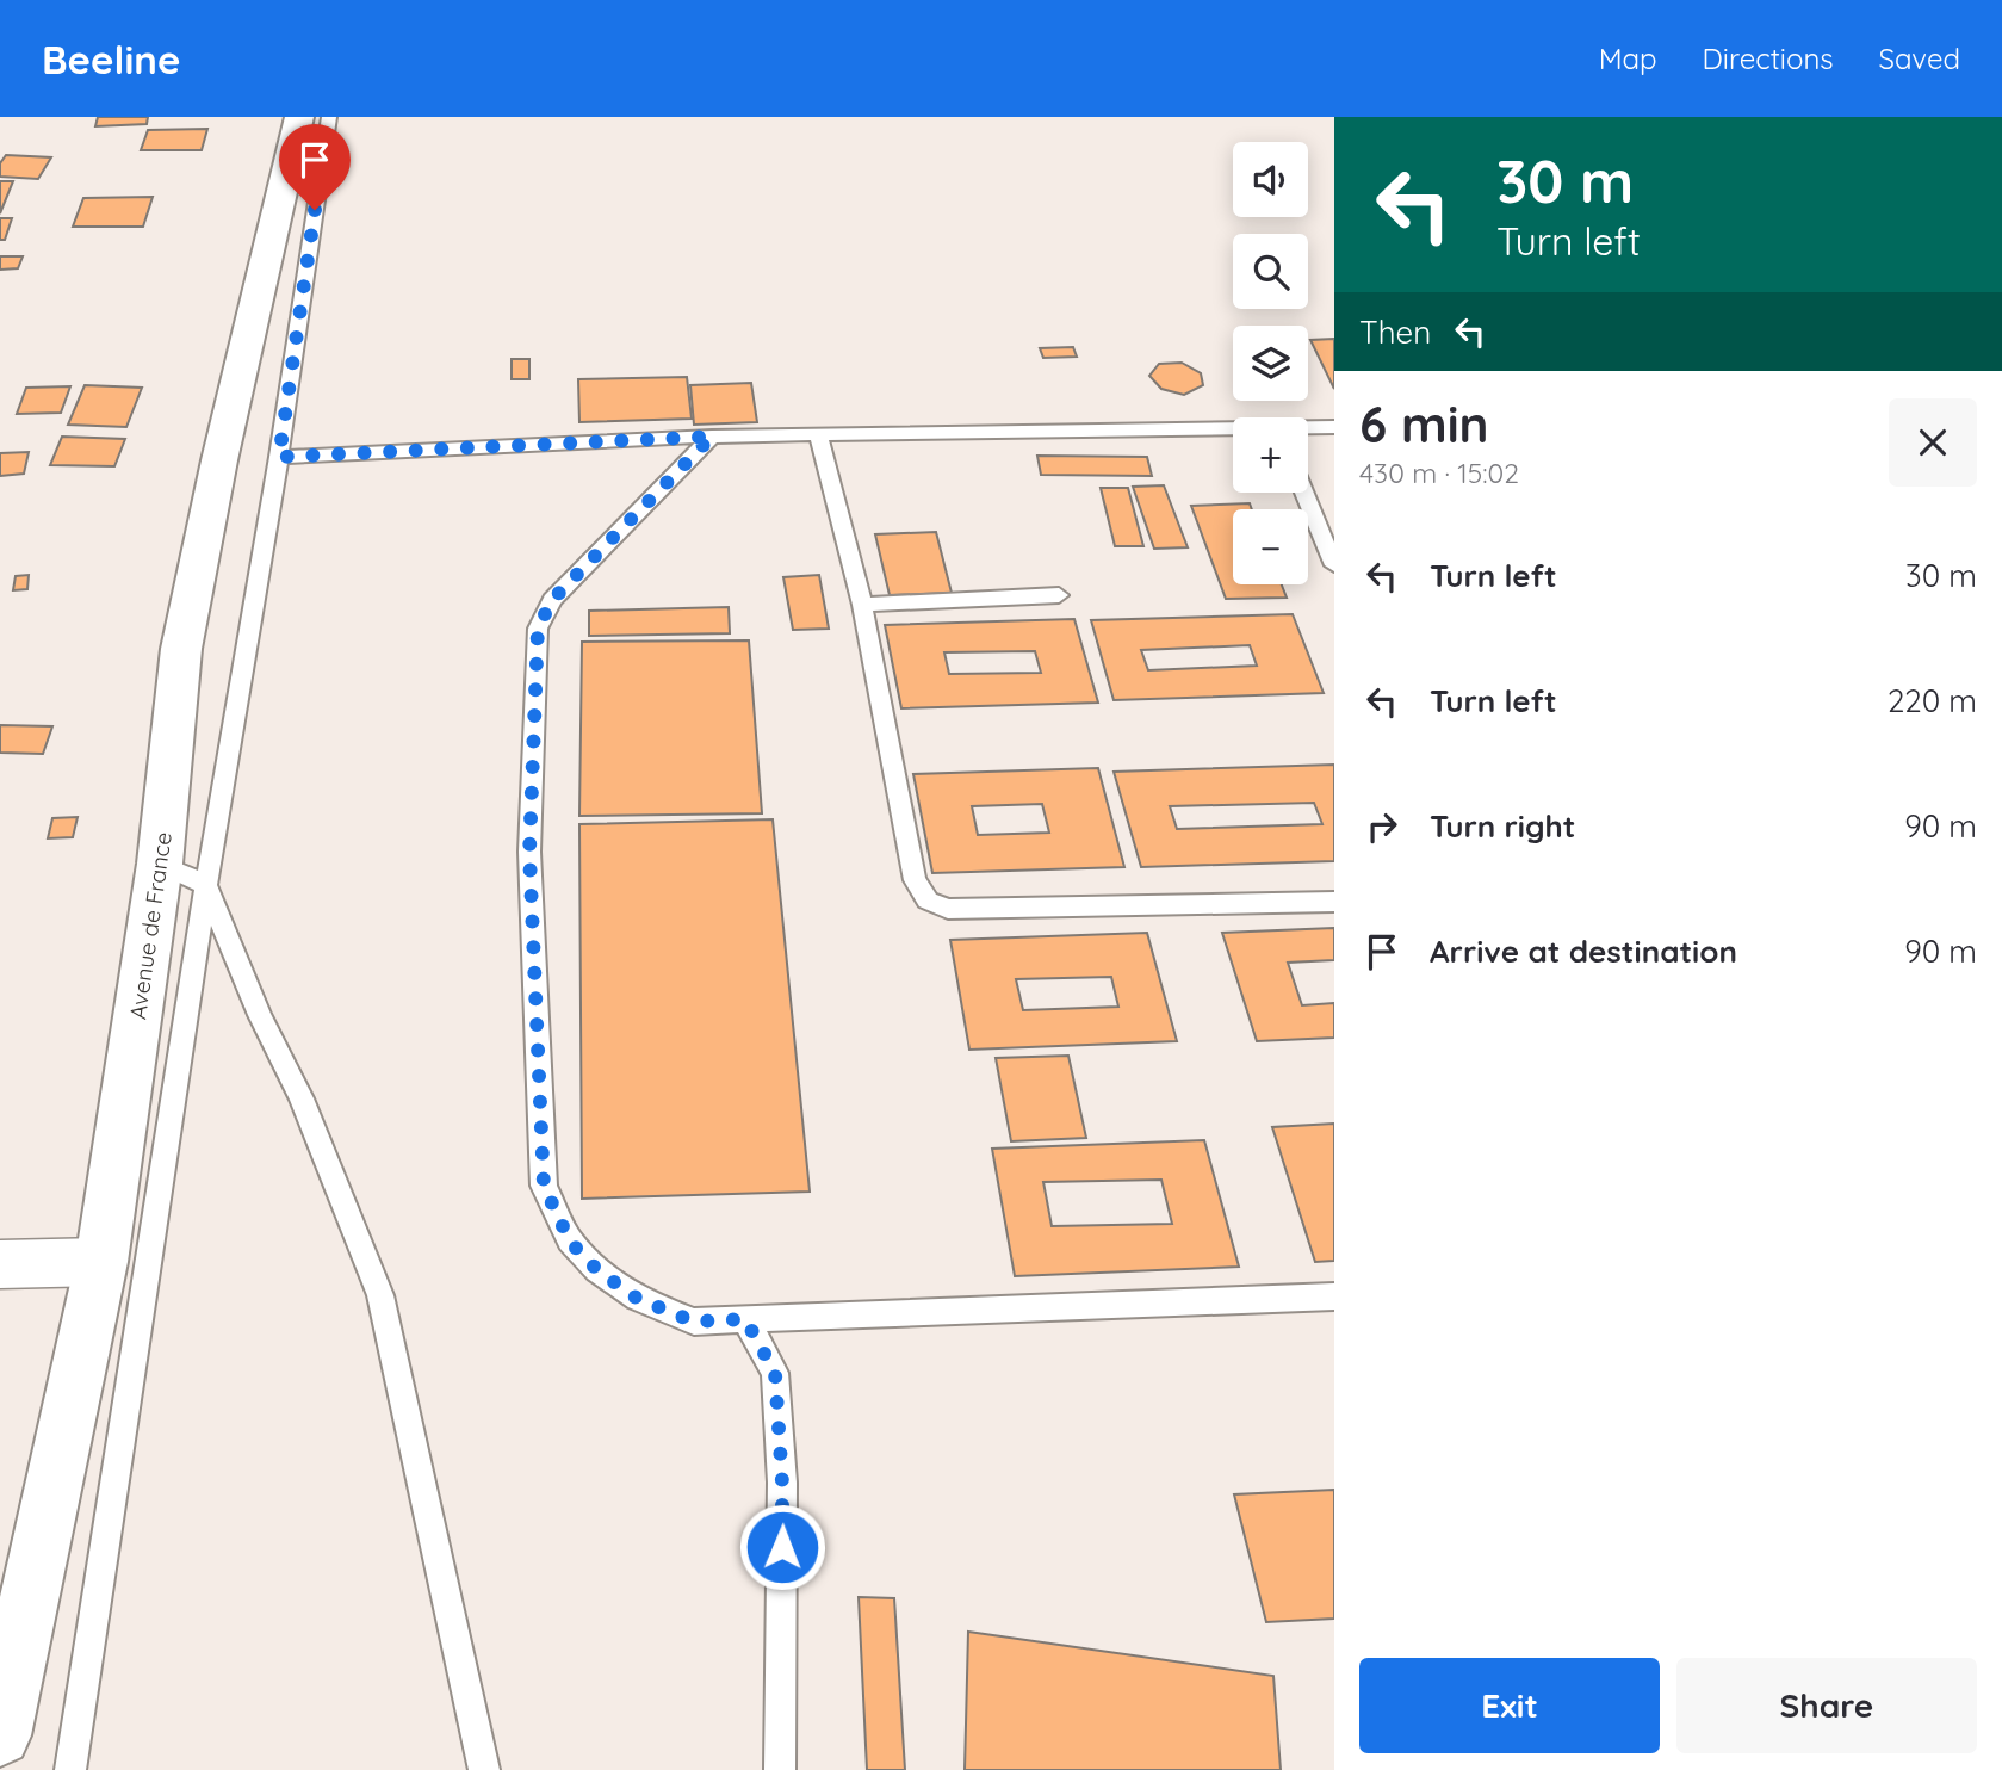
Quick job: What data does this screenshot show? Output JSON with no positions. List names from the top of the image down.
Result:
{
  "streets": {
    "street": ["Avenue de France"]
  },
  "page": {
    "header": "Beeline",
    "nav": ["Map", "Directions", "Saved"],
    "turn": ["30 m", "Turn left"],
    "map_buttons": ["+", "−"],
    "then": "Then",
    "heading": ["6 min", "430 m · 15:02"],
    "list": [
      {
        "name": "Turn left",
        "value": "30 m"
      },
      {
        "name": "Turn left",
        "value": "220 m"
      },
      {
        "name": "Turn right",
        "value": "90 m"
      },
      {
        "name": "Arrive at destination",
        "value": "90 m"
      }
    ],
    "buttons": ["Exit", "Share"]
  }
}
